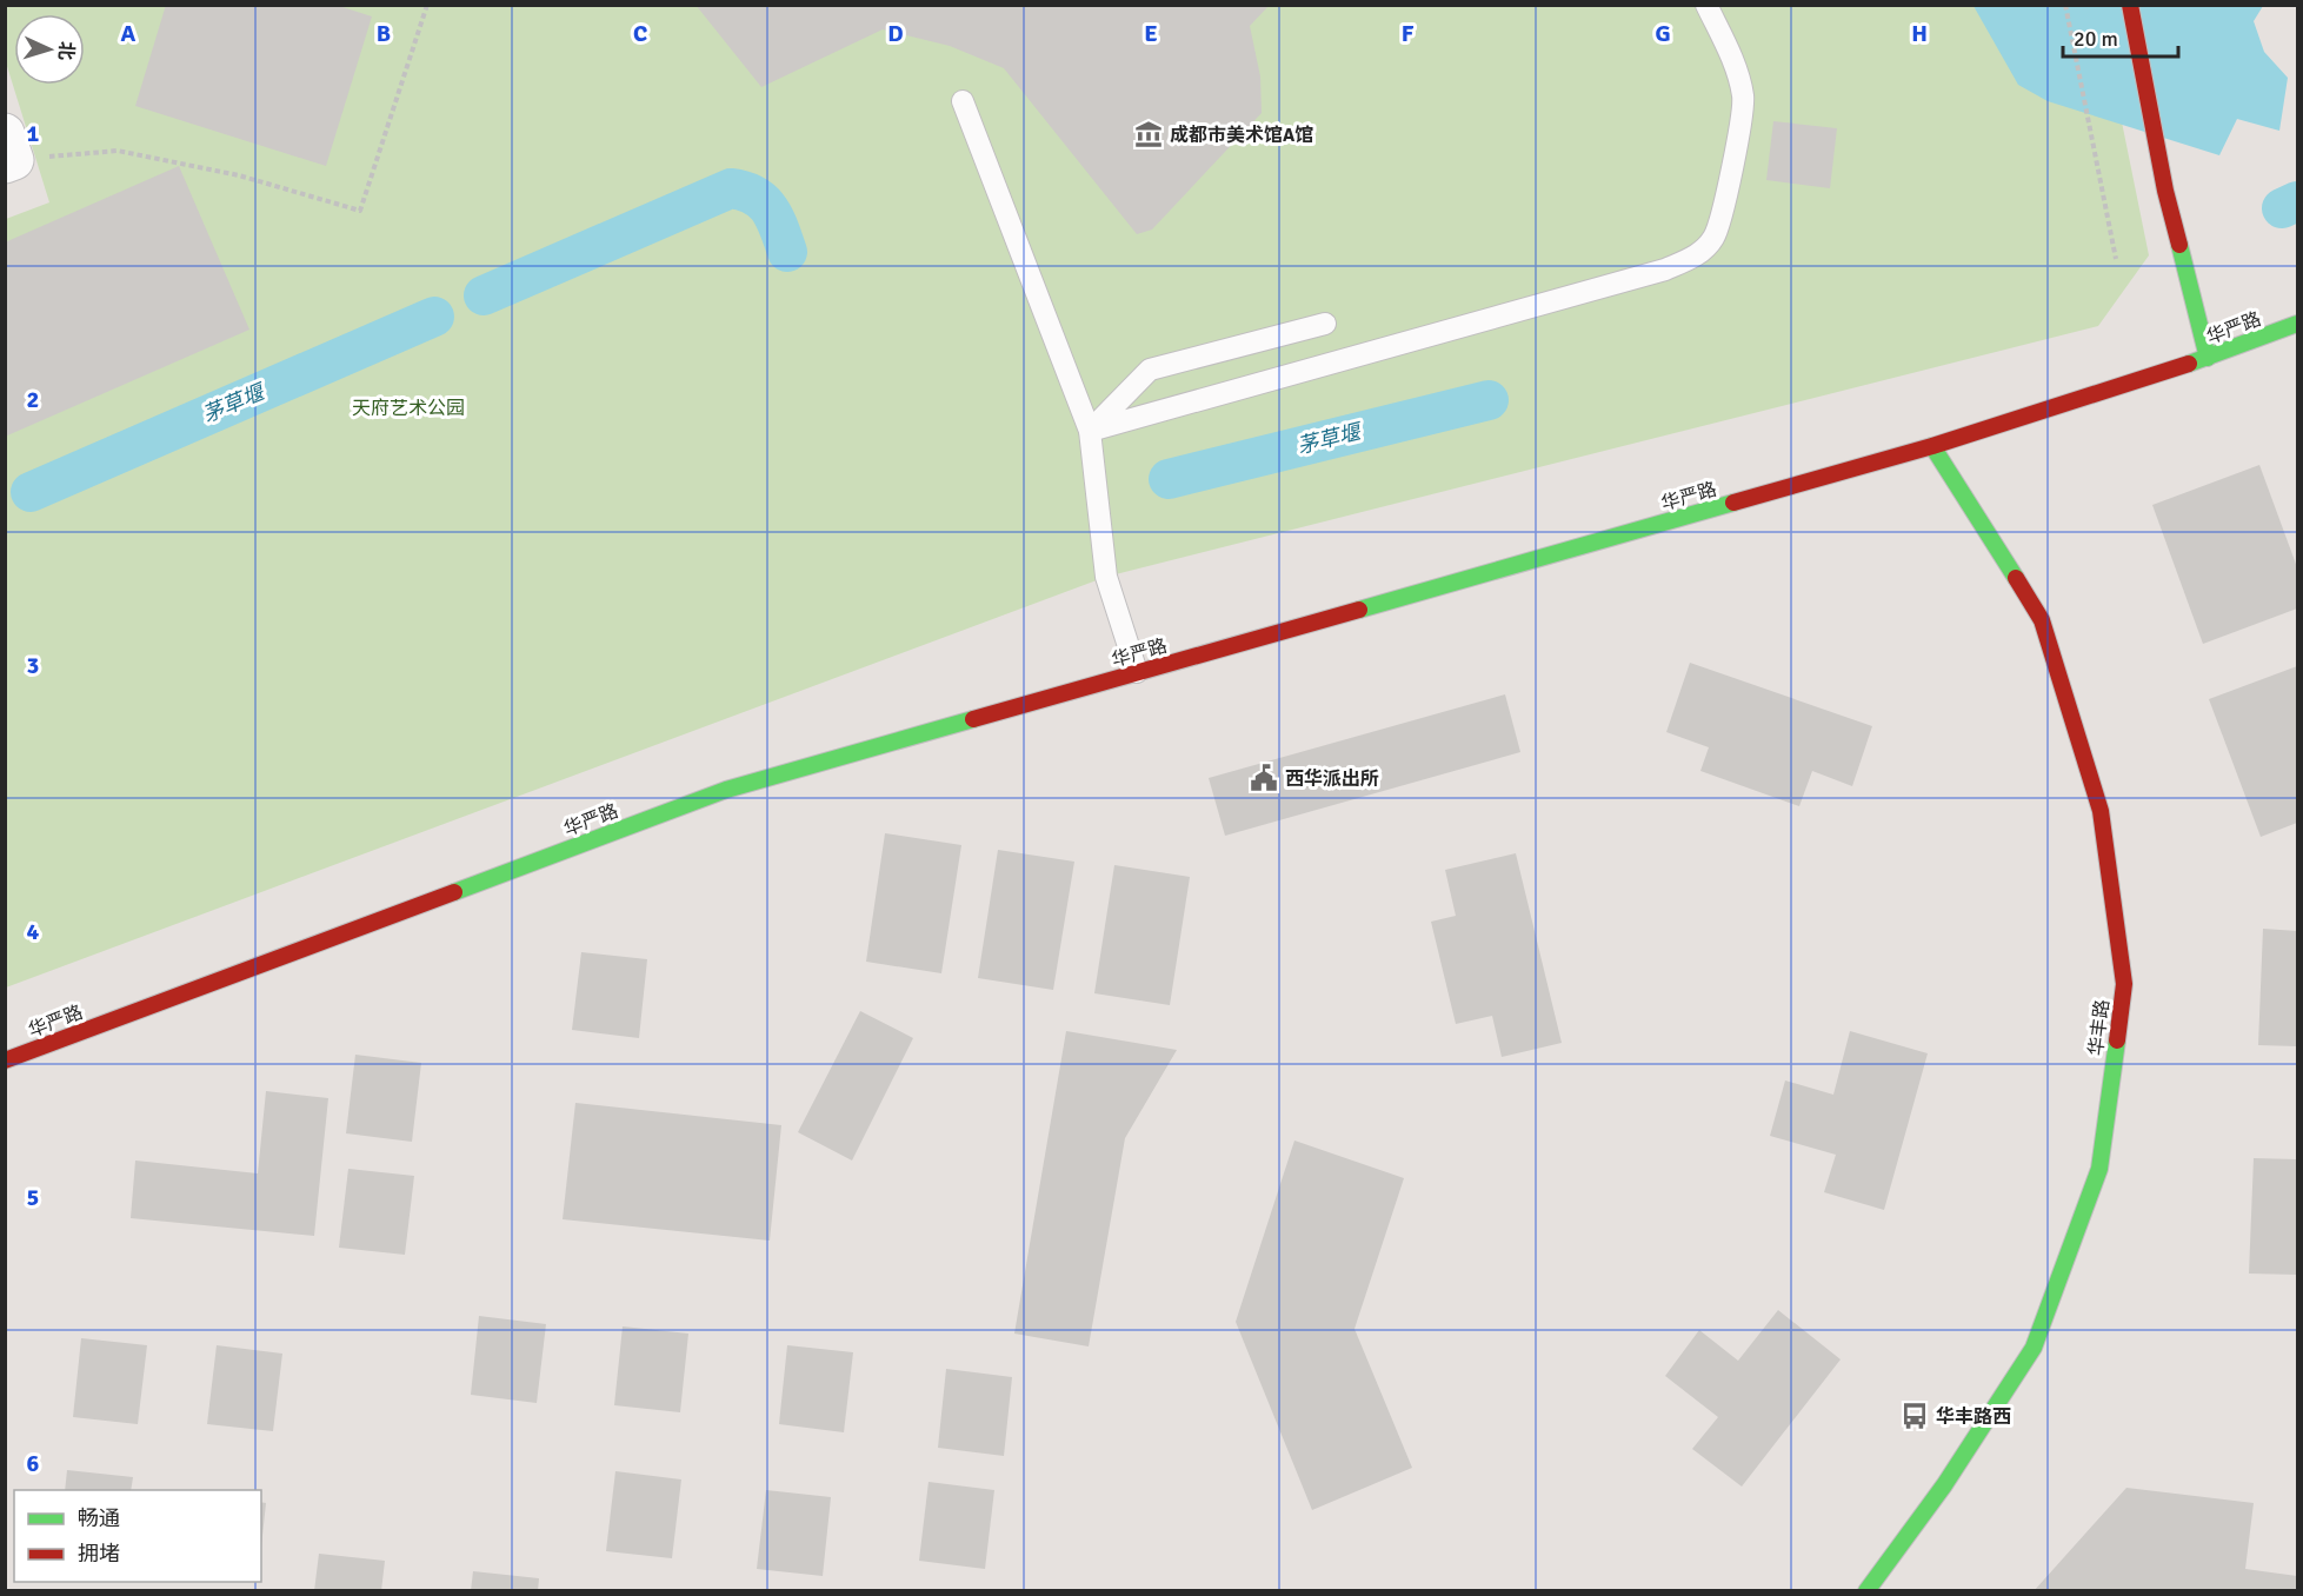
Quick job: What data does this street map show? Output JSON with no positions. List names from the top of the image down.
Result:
{
  "streets": {
    "street": ["华严路", "华丰路"]
  },
  "crossings": [
    ["华严路", "华丰路"]
  ],
  "water": ["茅草堰"],
  "parks": ["天府艺术公园"],
  "places": {
    "museum": ["成都市美术馆A馆"],
    "public building": ["西华派出所"],
    "bus stop": ["华丰路西"]
  },
  "legend": ["畅通", "拥堵"],
  "scale_bar": "20 m",
  "north": "right",
  "grid": {
    "columns": [
      "A",
      "B",
      "C",
      "D",
      "E",
      "F",
      "G",
      "H"
    ],
    "rows": [
      "1",
      "2",
      "3",
      "4",
      "5",
      "6"
    ]
  }
}
